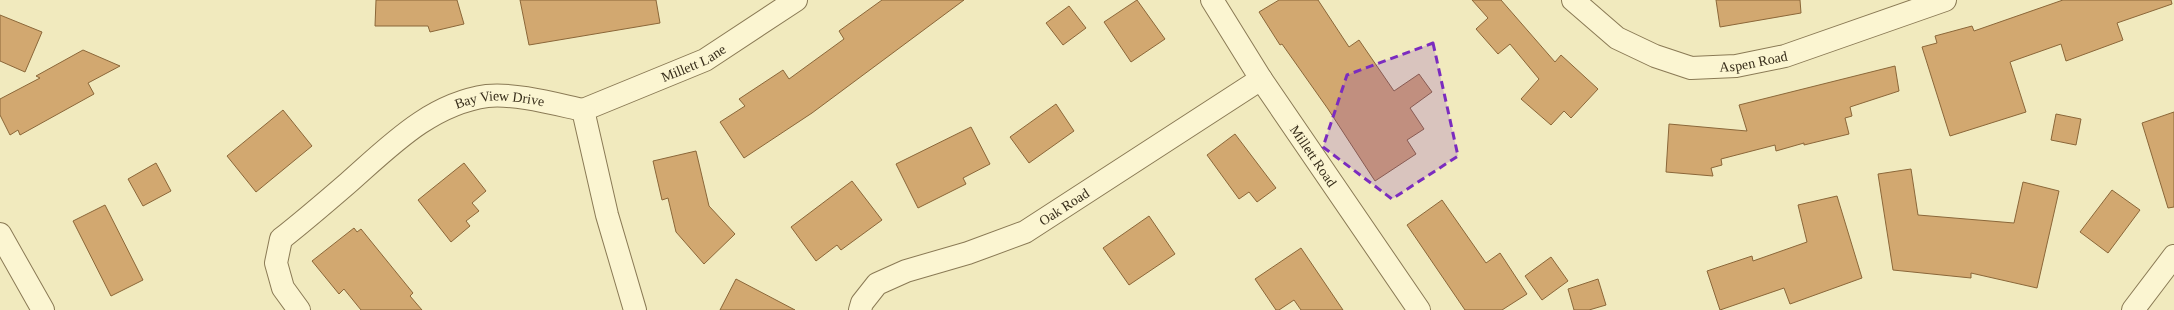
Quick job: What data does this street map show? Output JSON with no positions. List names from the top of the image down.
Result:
{
  "streets": {
    "street": [
      "Aspen Road",
      "Millett Lane",
      "Bay View Drive",
      "Millett Road",
      "Oak Road"
    ]
  },
  "crossings": [
    ["Millett Lane", "Bay View Drive"],
    ["Millett Road", "Oak Road"]
  ]
}
